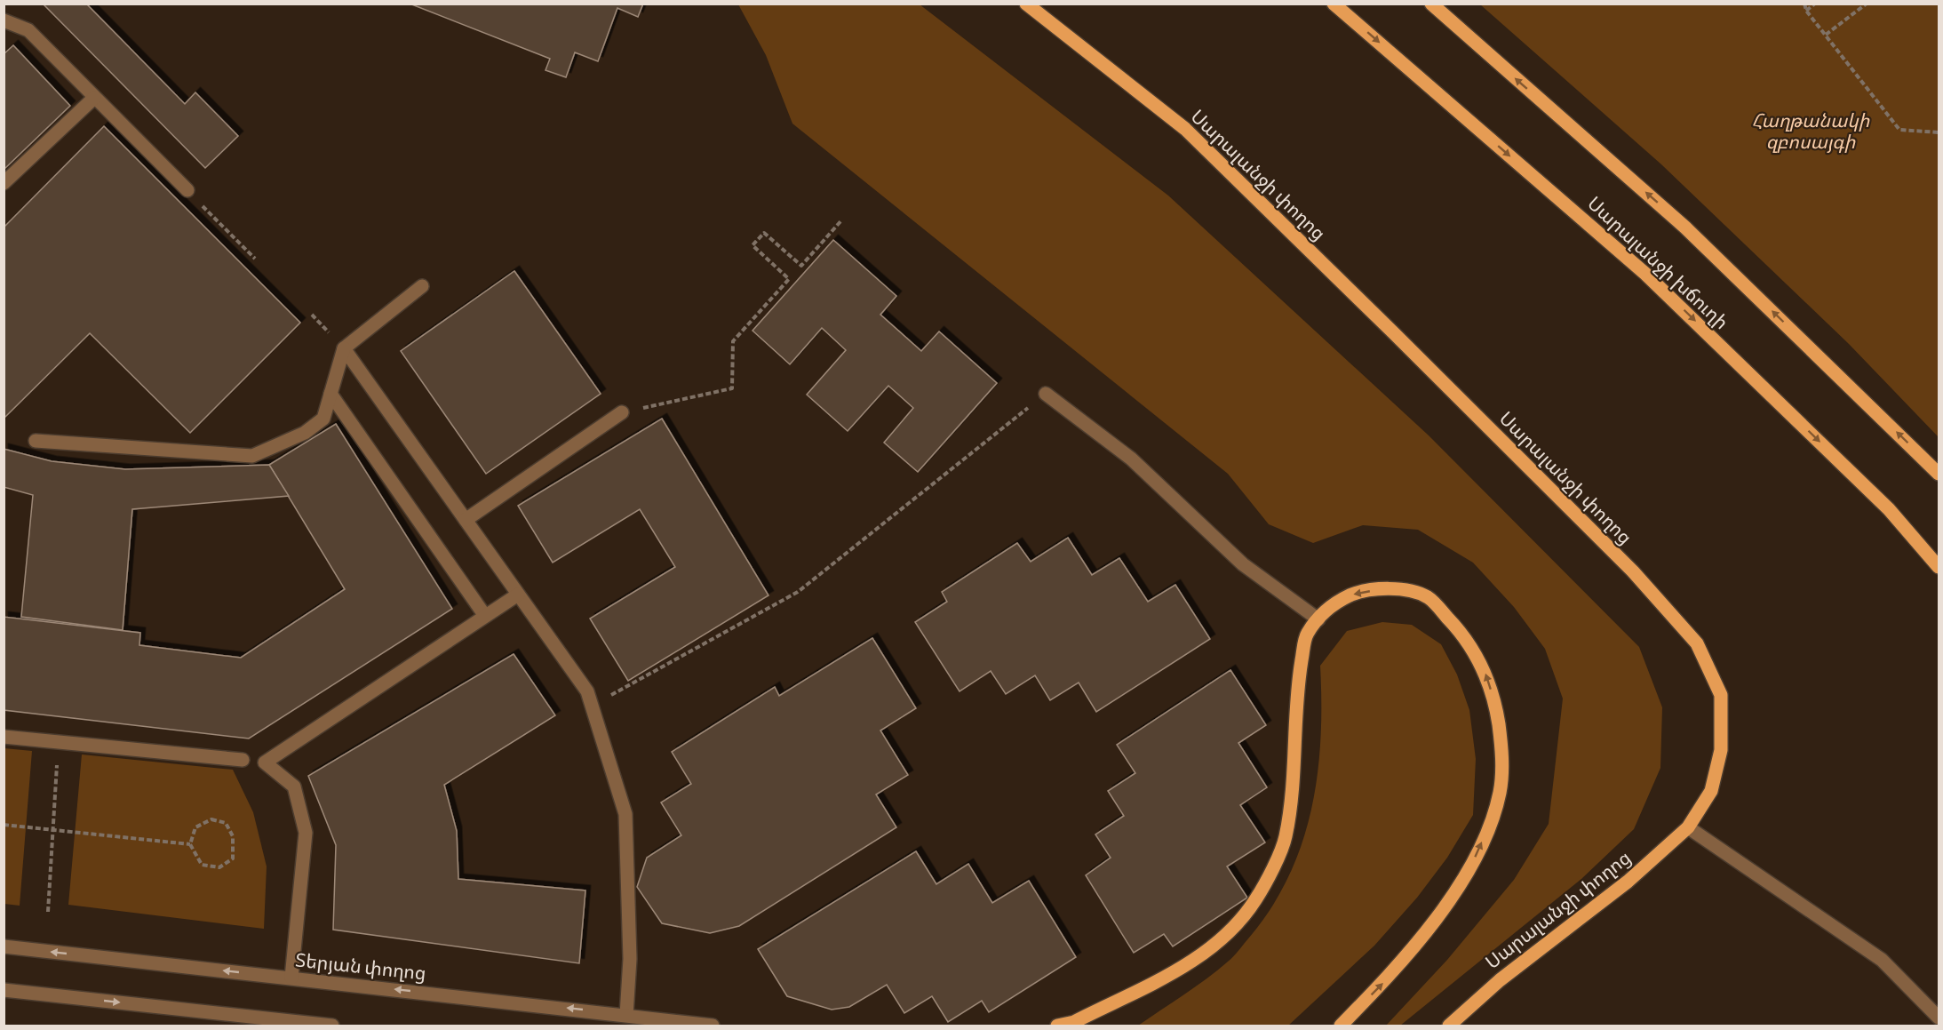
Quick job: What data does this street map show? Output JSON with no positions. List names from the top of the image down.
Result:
{
  "streets": {
    "main road": ["Սարալանջի փողոց", "Սարալանջի խճուղի"],
    "street": ["Տերյան փողոց"]
  },
  "parks": ["Հաղթանակի զբոսայգի"]
}
